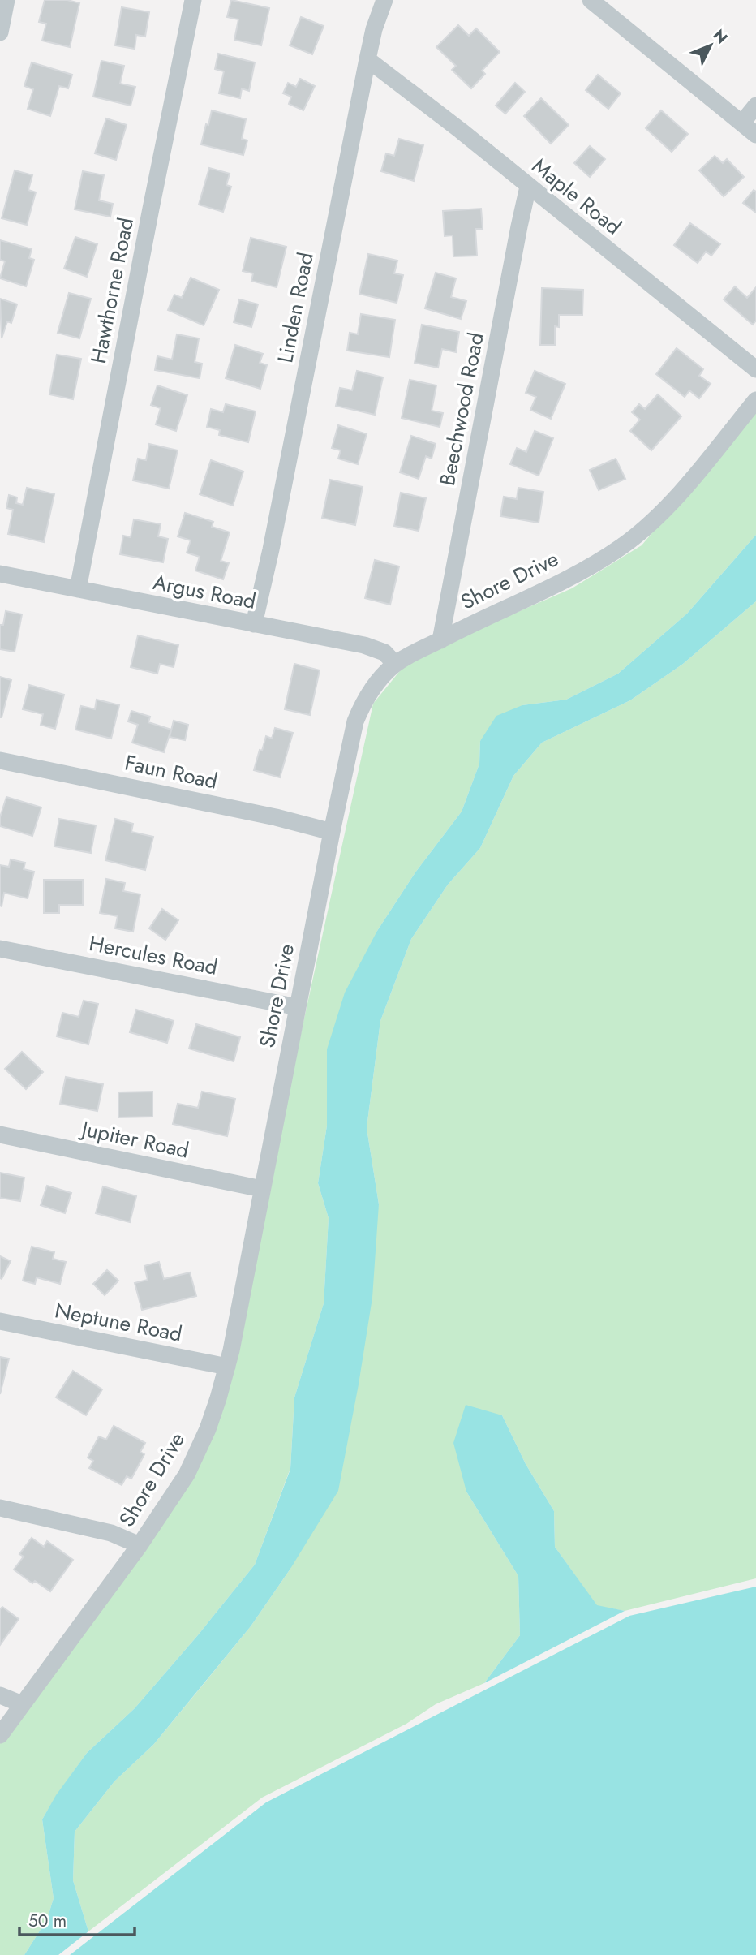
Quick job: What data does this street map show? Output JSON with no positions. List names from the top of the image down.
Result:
{
  "streets": {
    "street": [
      "Maple Road",
      "Hawthorne Road",
      "Linden Road",
      "Beechwood Road",
      "Shore Drive",
      "Argus Road",
      "Faun Road",
      "Hercules Road",
      "Jupiter Road",
      "Neptune Road"
    ]
  },
  "crossings": [
    ["Maple Road", "Linden Road"],
    ["Maple Road", "Beechwood Road"],
    ["Hawthorne Road", "Argus Road"],
    ["Linden Road", "Argus Road"],
    ["Beechwood Road", "Shore Drive"],
    ["Shore Drive", "Argus Road"],
    ["Shore Drive", "Faun Road"],
    ["Shore Drive", "Hercules Road"],
    ["Shore Drive", "Jupiter Road"],
    ["Shore Drive", "Neptune Road"]
  ],
  "scale_bar": "50 m",
  "north": "top right"
}
